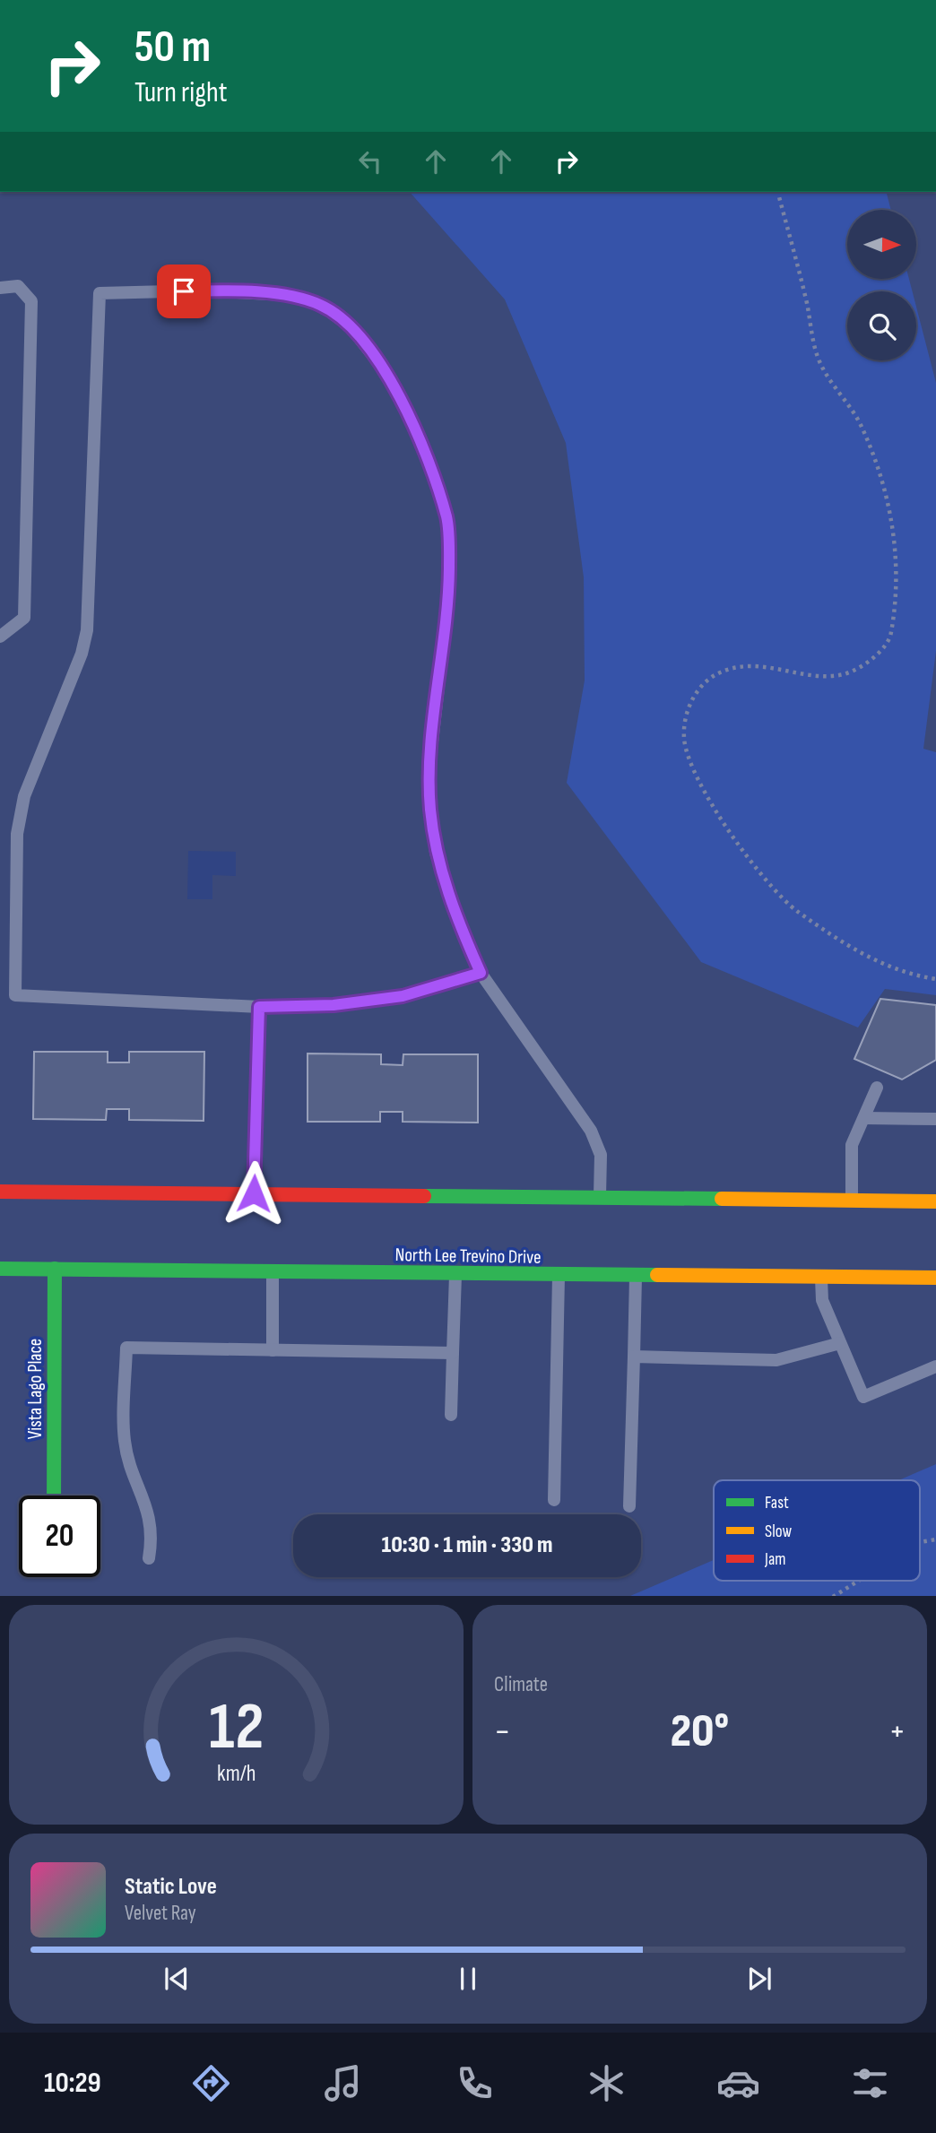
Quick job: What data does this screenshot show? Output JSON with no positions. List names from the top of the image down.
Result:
{
  "streets": {
    "main road": ["North Lee Trevino Drive", "Vista Lago Place"]
  },
  "crossings": [
    ["North Lee Trevino Drive", "Vista Lago Place"]
  ],
  "legend": ["Fast", "Slow", "Jam"],
  "north": "right",
  "page": {
    "turn": ["50 m", "Turn right"],
    "limit": "20",
    "trip": "10:30 · 1 min · 330 m",
    "tile": "Climate",
    "heat": ["−", "20°", "+"],
    "song": ["Static Love", "Velvet Ray"],
    "tabs": "10:29",
    "gauge": ["12", "km/h"]
  }
}
